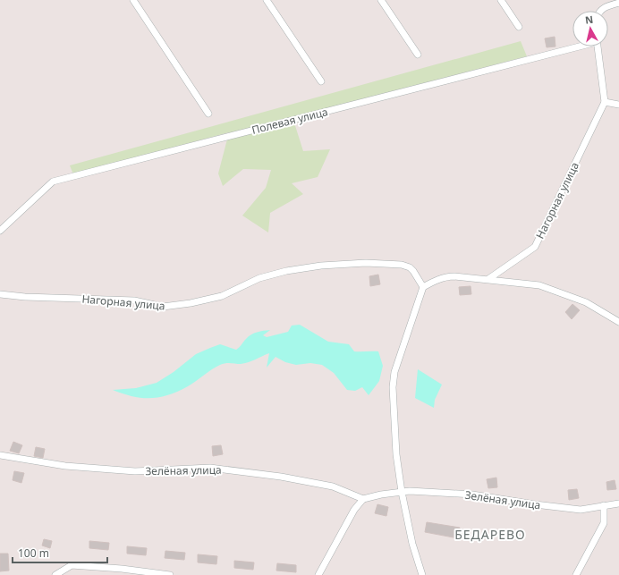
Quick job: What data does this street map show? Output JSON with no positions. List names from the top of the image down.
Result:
{
  "streets": {
    "street": ["Полевая улица", "Нагорная улица", "Зелёная улица"]
  },
  "crossings": [
    ["Полевая улица", "Нагорная улица"]
  ],
  "districts": ["БЕДАРЕВО"],
  "scale_bar": "100 m",
  "north": "top"
}
